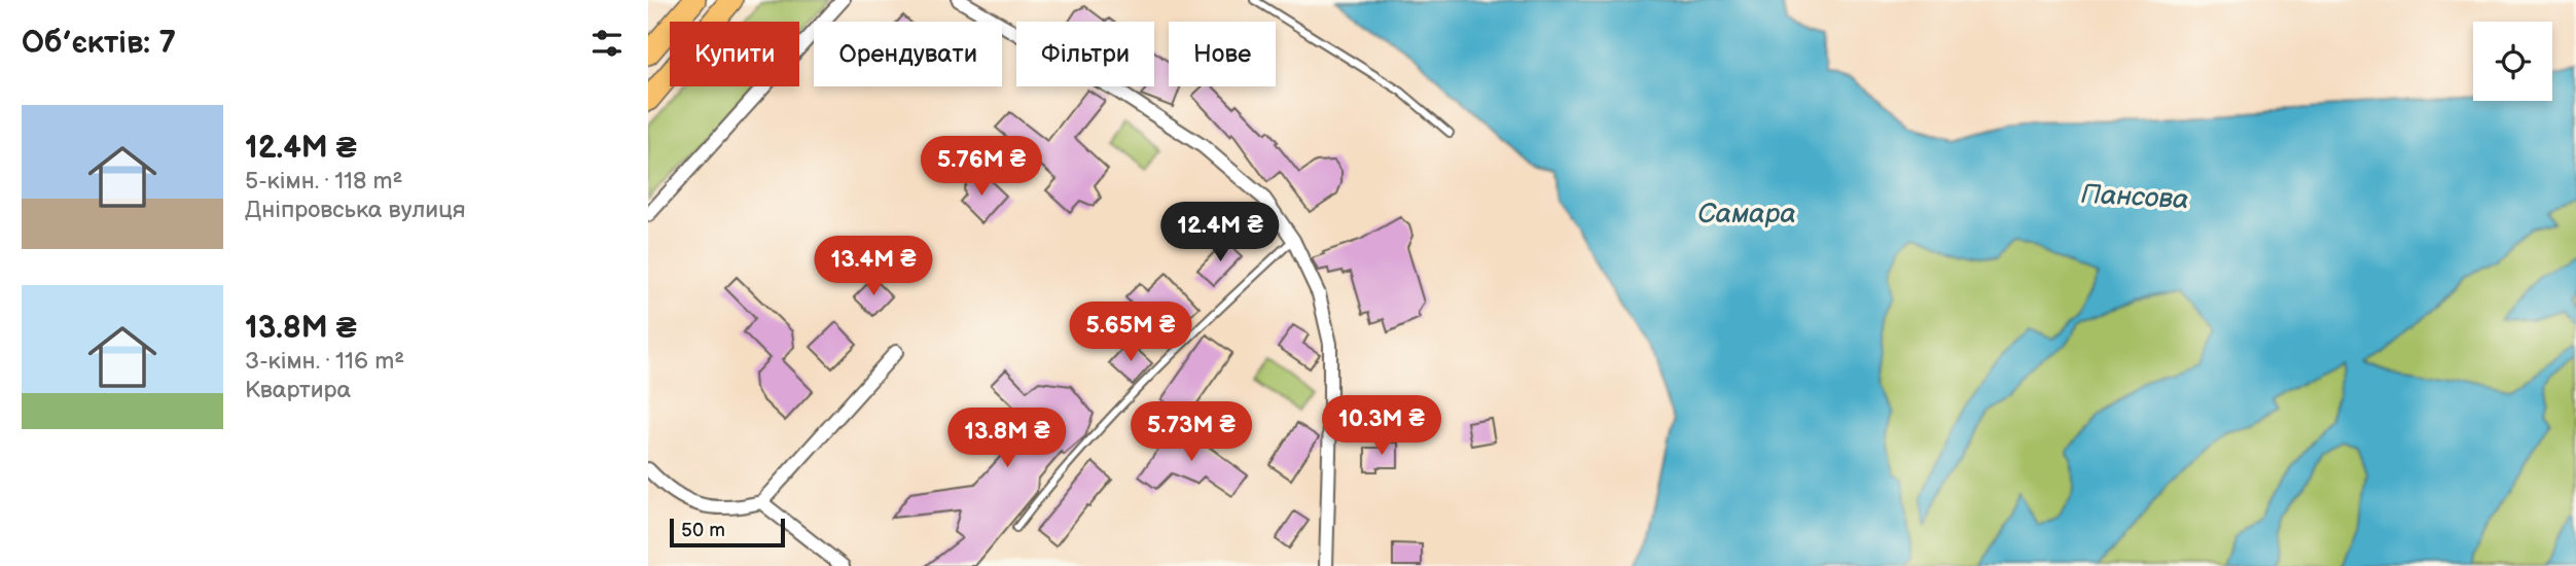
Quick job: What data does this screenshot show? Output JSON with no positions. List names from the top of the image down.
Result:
{
  "water": ["Пансова", "Самара"],
  "scale_bar": "50 m",
  "page": {
    "heading": "Об’єктів: 7",
    "chip": [
      "Купити",
      "Орендувати",
      "Фільтри",
      "Нове"
    ],
    "list": [
      {
        "name": "12.4M ₴",
        "note": "5-кімн. · 118 m² · Дніпровська вулиця"
      },
      {
        "name": "13.8M ₴",
        "note": "3-кімн. · 116 m² · Квартира"
      }
    ],
    "price": [
      "5.76M ₴",
      "12.4M ₴",
      "13.4M ₴",
      "5.65M ₴",
      "10.3M ₴",
      "5.73M ₴",
      "13.8M ₴"
    ],
    "scale": "50 m"
  }
}
